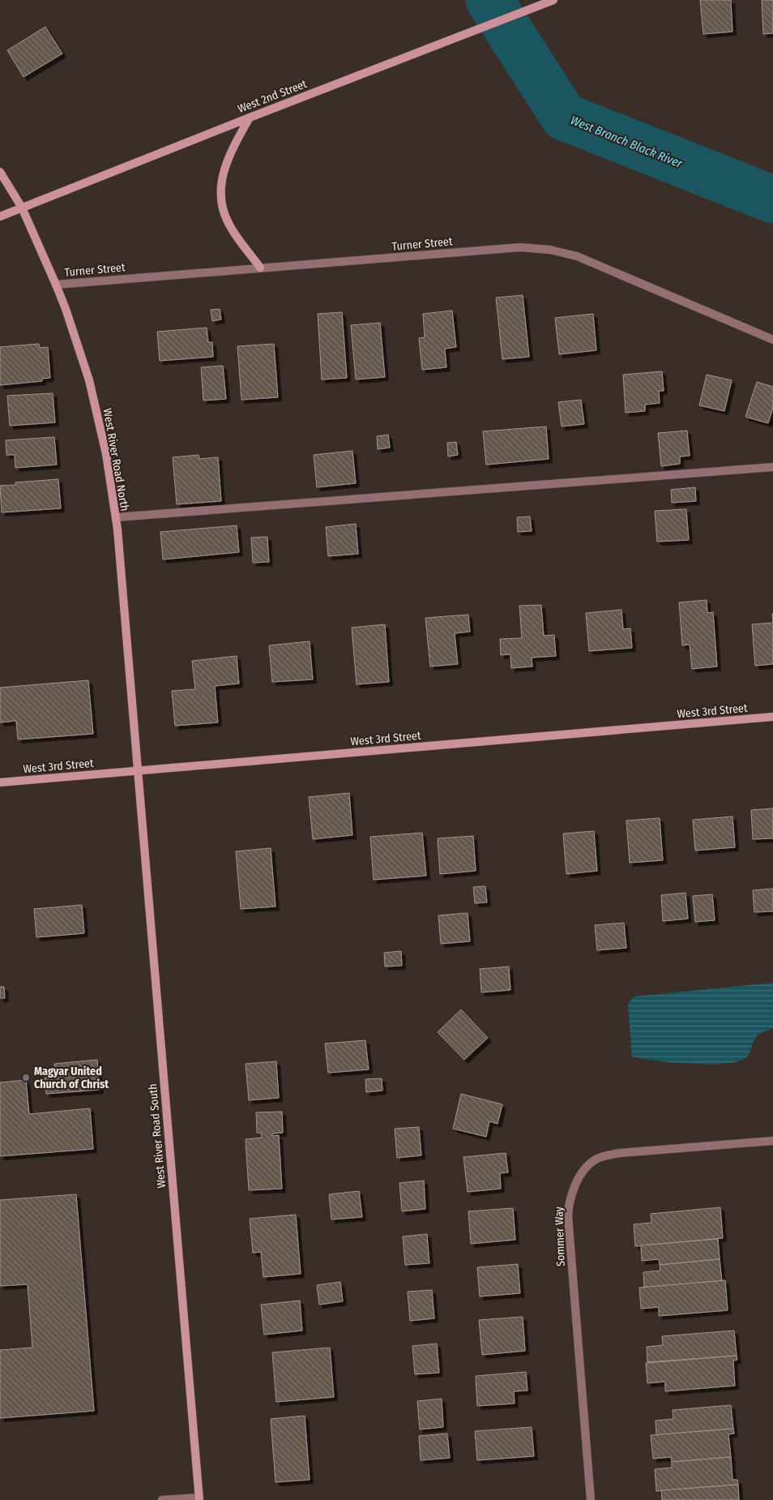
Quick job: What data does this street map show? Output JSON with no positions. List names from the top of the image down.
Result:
{
  "streets": {
    "main road": [
      "West 2nd Street",
      "West River Road North",
      "West 3rd Street",
      "West River Road South"
    ],
    "street": ["Turner Street", "Sommer Way"]
  },
  "crossings": [
    ["West 2nd Street", "West River Road North"],
    ["Turner Street", "West River Road North"],
    ["West River Road North", "West 3rd Street"],
    ["West River Road North", "West River Road South"],
    ["West 3rd Street", "West River Road South"]
  ],
  "water": ["West Branch Black River"],
  "places": ["Magyar United Church of Christ"]
}
